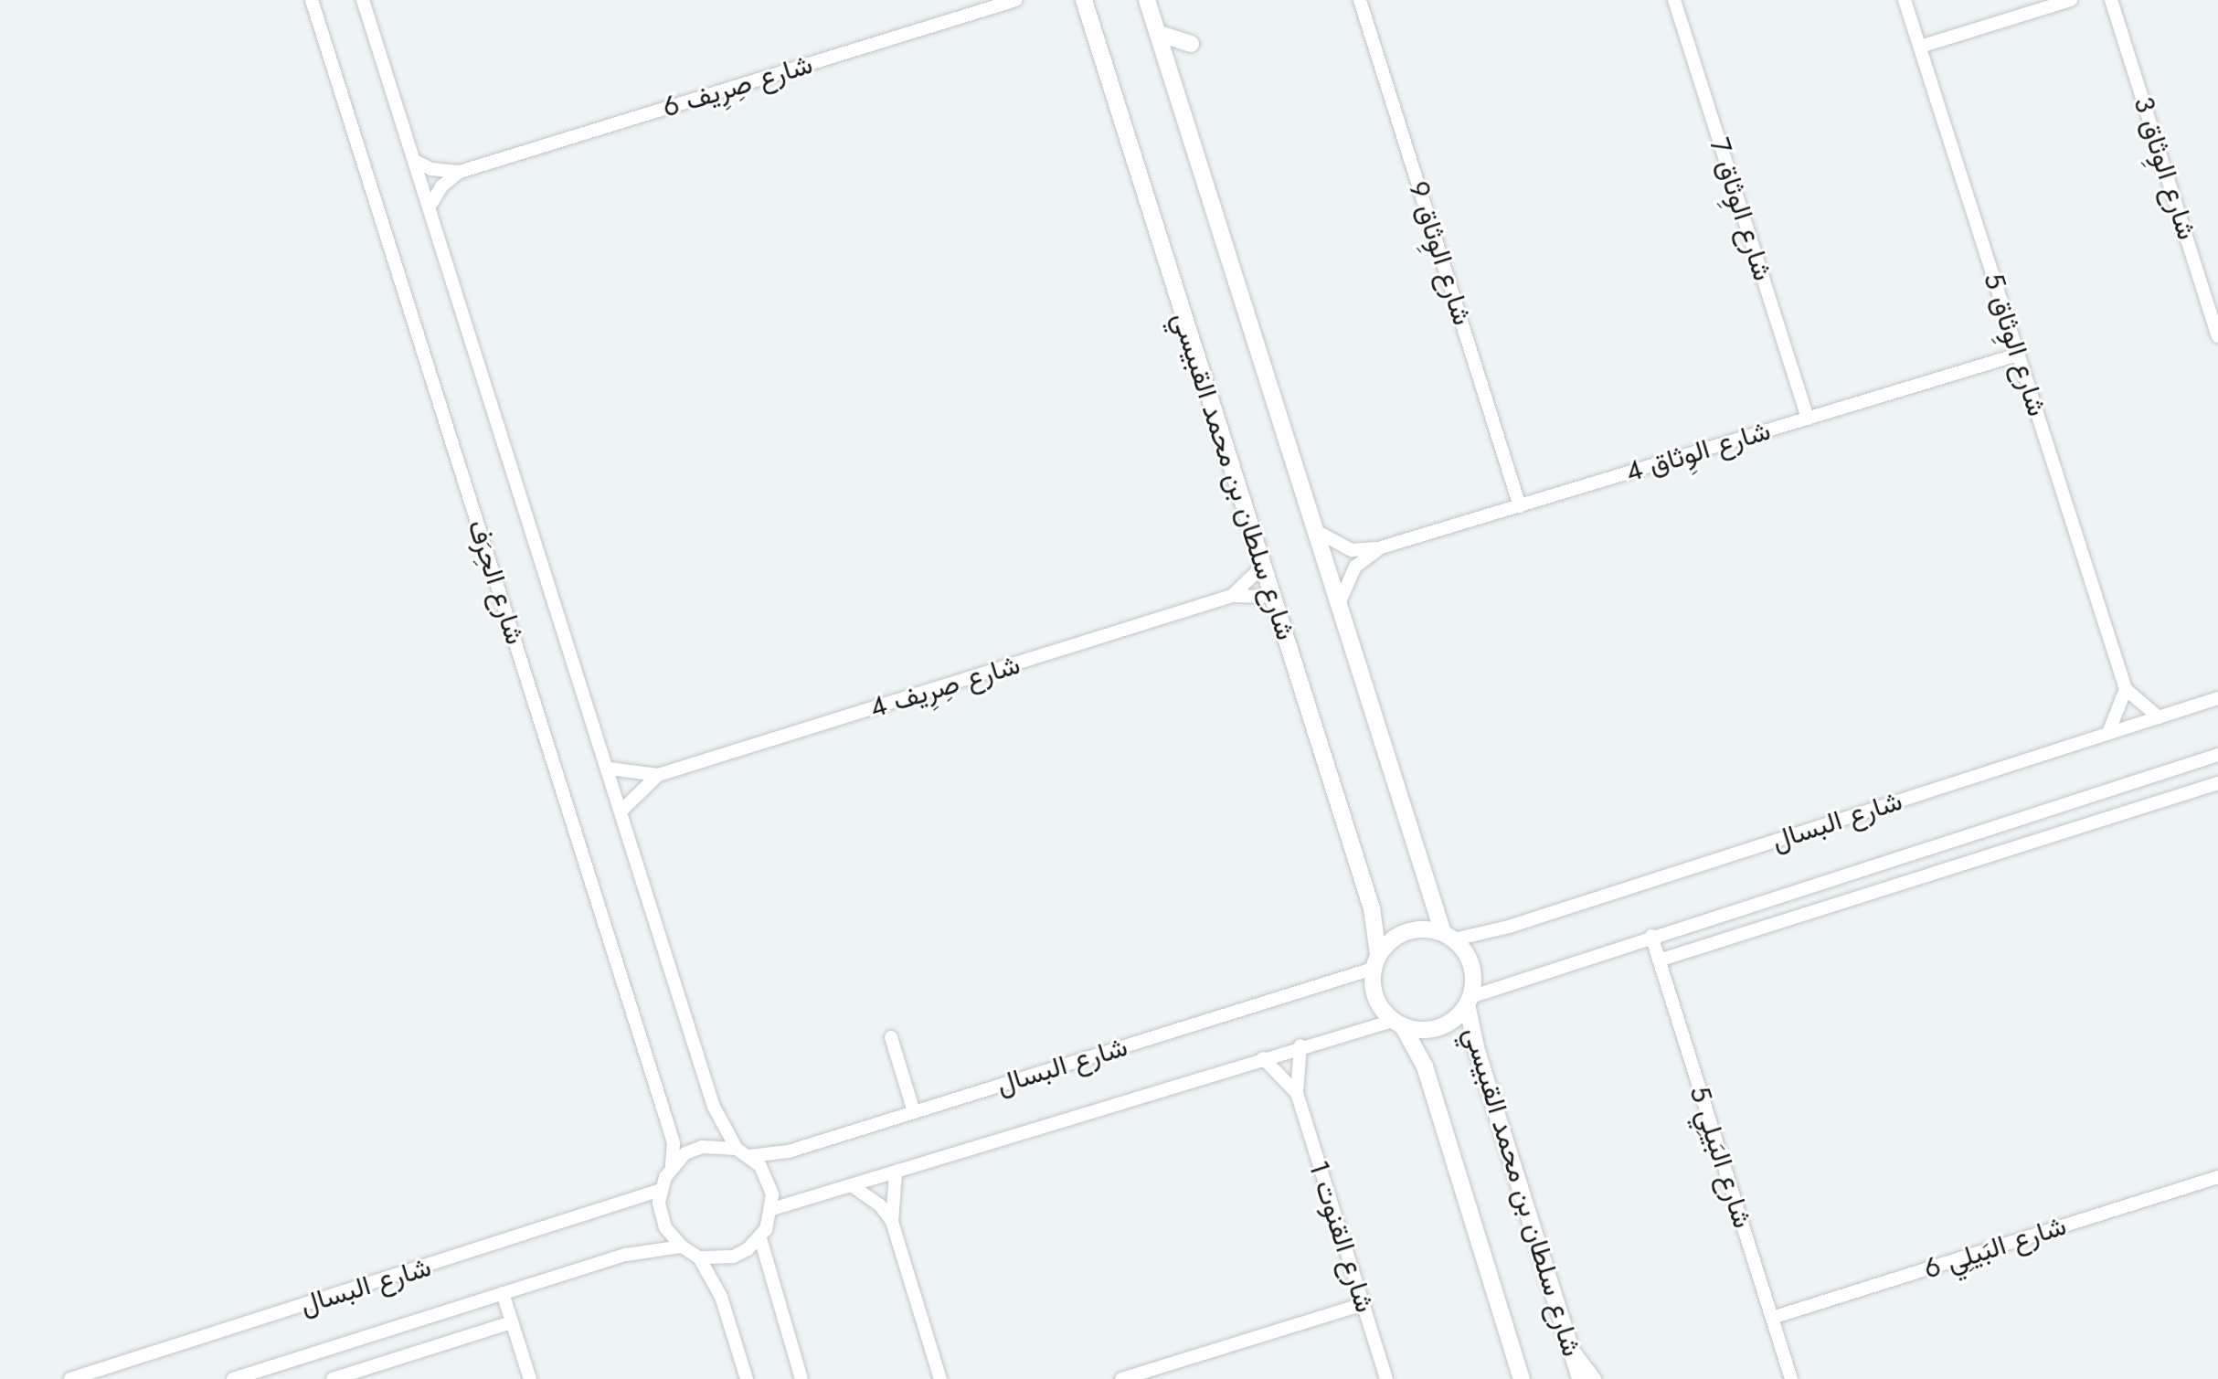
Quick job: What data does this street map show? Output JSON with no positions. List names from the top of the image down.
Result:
{
  "streets": {
    "main road": ["شارع سلطان بن محمد القبيسي"],
    "street": [
      "شارع صِرِيف 6",
      "شارع الوِثاق 3",
      "شارع الوِثاق 7",
      "شارع الوِثاق 9",
      "شارع الوِثاق 5",
      "شارع الوِثاق 4",
      "شارع الحِرَف",
      "شارع صِرِيف 4",
      "شارع البسال",
      "شارع البَيلِي 5",
      "شارع القنوت 1",
      "شارع البَيلِي 6"
    ]
  },
  "crossings": [
    ["شارع صِرِيف 6", "شارع الحِرَف"],
    ["شارع الوِثاق 7", "شارع الوِثاق 4"],
    ["شارع الوِثاق 9", "شارع الوِثاق 4"],
    ["شارع الوِثاق 5", "شارع الوِثاق 4"],
    ["شارع سلطان بن محمد القبيسي", "شارع صِرِيف 4"],
    ["شارع سلطان بن محمد القبيسي", "شارع البسال"],
    ["شارع الحِرَف", "شارع صِرِيف 4"],
    ["شارع الحِرَف", "شارع البسال"],
    ["شارع البسال", "شارع البَيلِي 5"],
    ["شارع البسال", "شارع القنوت 1"],
    ["شارع البَيلِي 5", "شارع البَيلِي 6"]
  ]
}
